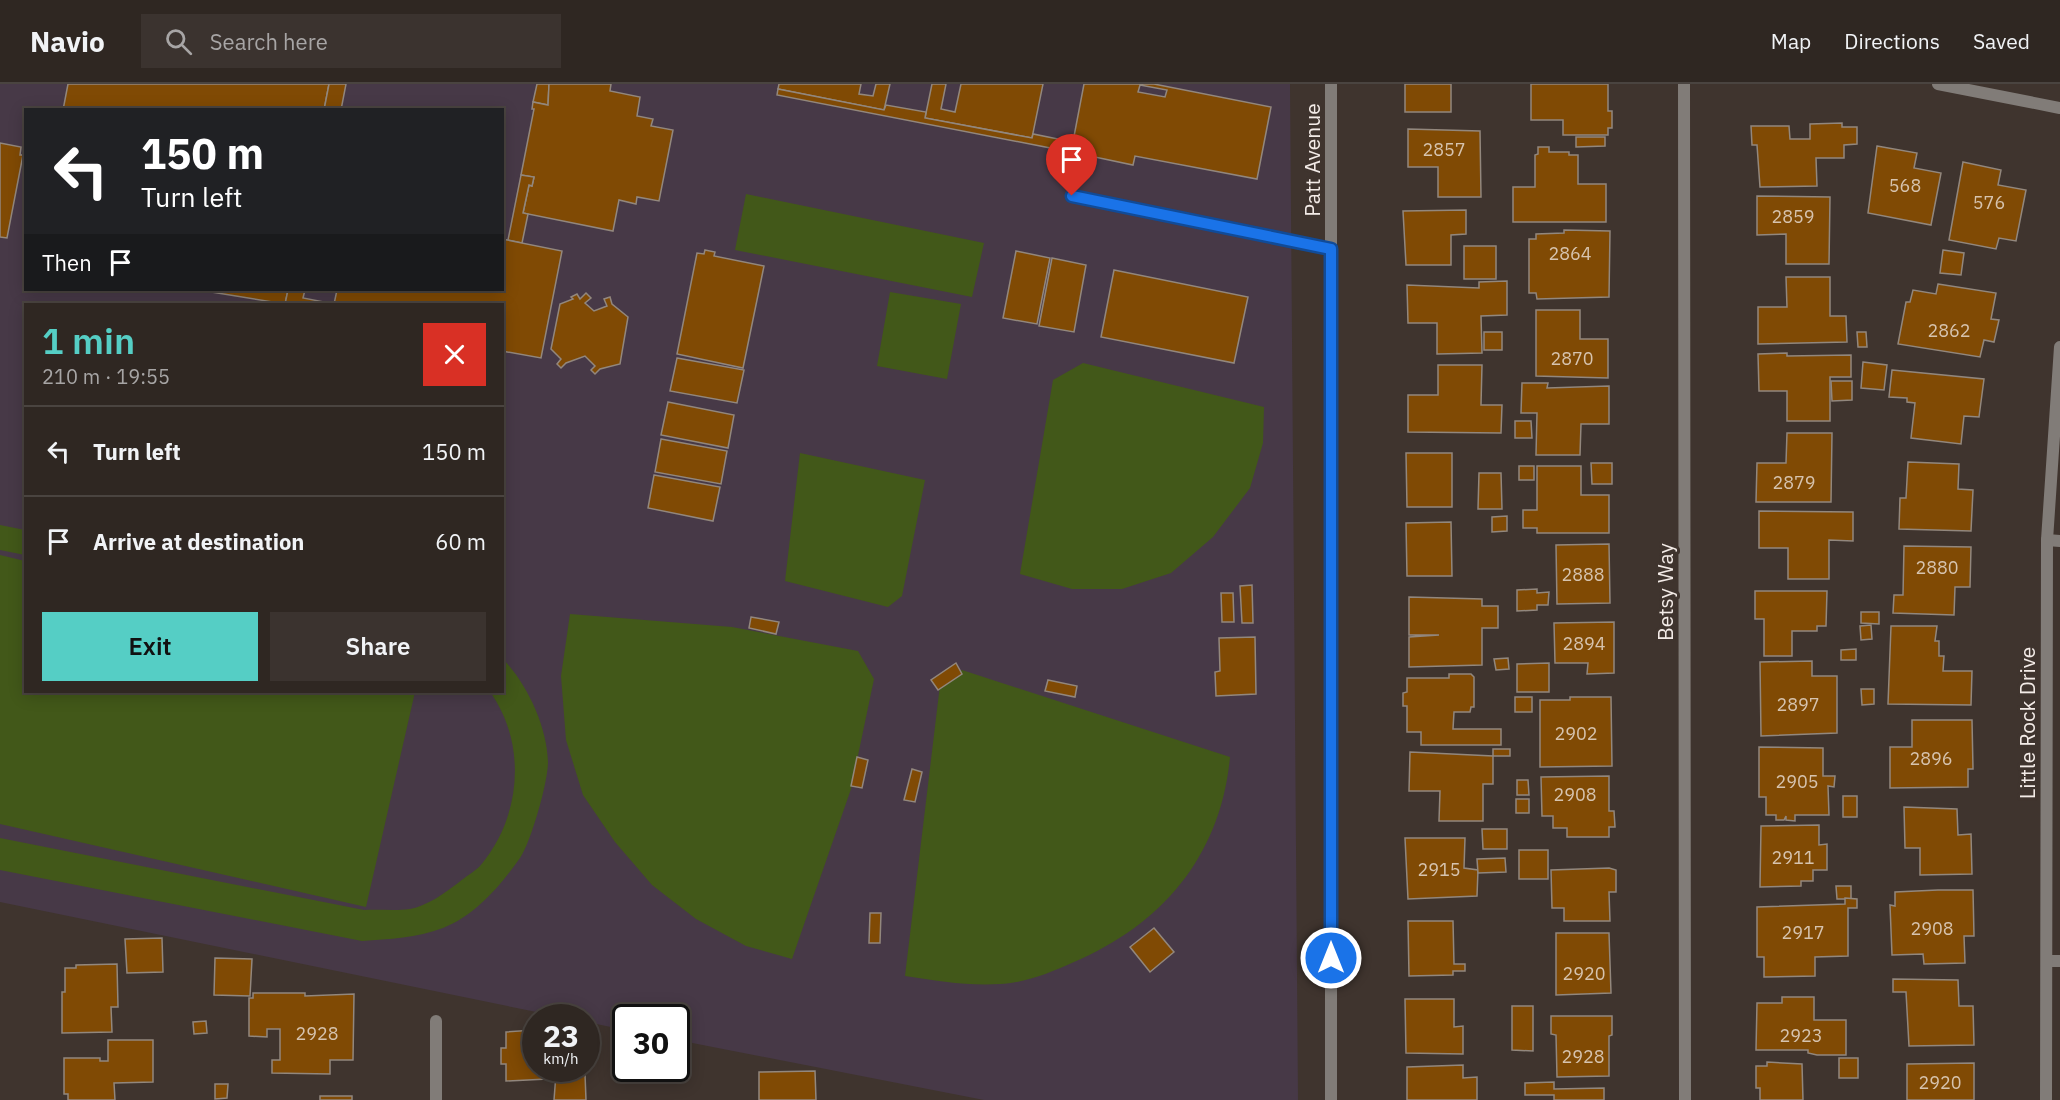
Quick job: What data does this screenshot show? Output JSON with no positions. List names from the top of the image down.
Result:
{
  "streets": {
    "street": ["Patt Avenue", "Betsy Way", "Little Rock Drive"]
  },
  "house_numbers": [
    "2857",
    "568",
    "576",
    "2859",
    "2864",
    "2862",
    "2870",
    "2879",
    "2880",
    "2888",
    "2894",
    "2897",
    "2902",
    "2896",
    "2905",
    "2908",
    "2911",
    "2915",
    "2908",
    "2917",
    "2920",
    "2928",
    "2923",
    "2928",
    "2920"
  ],
  "page": {
    "header": "Navio",
    "search": "Search here",
    "nav": ["Map", "Directions", "Saved"],
    "turn": ["150 m", "Turn left"],
    "then": "Then",
    "heading": ["1 min", "210 m · 19:55"],
    "list": [
      {
        "name": "Turn left",
        "value": "150 m"
      },
      {
        "name": "Arrive at destination",
        "value": "60 m"
      }
    ],
    "buttons": ["Exit", "Share"],
    "speed": "23 km/h",
    "limit": "30"
  }
}
